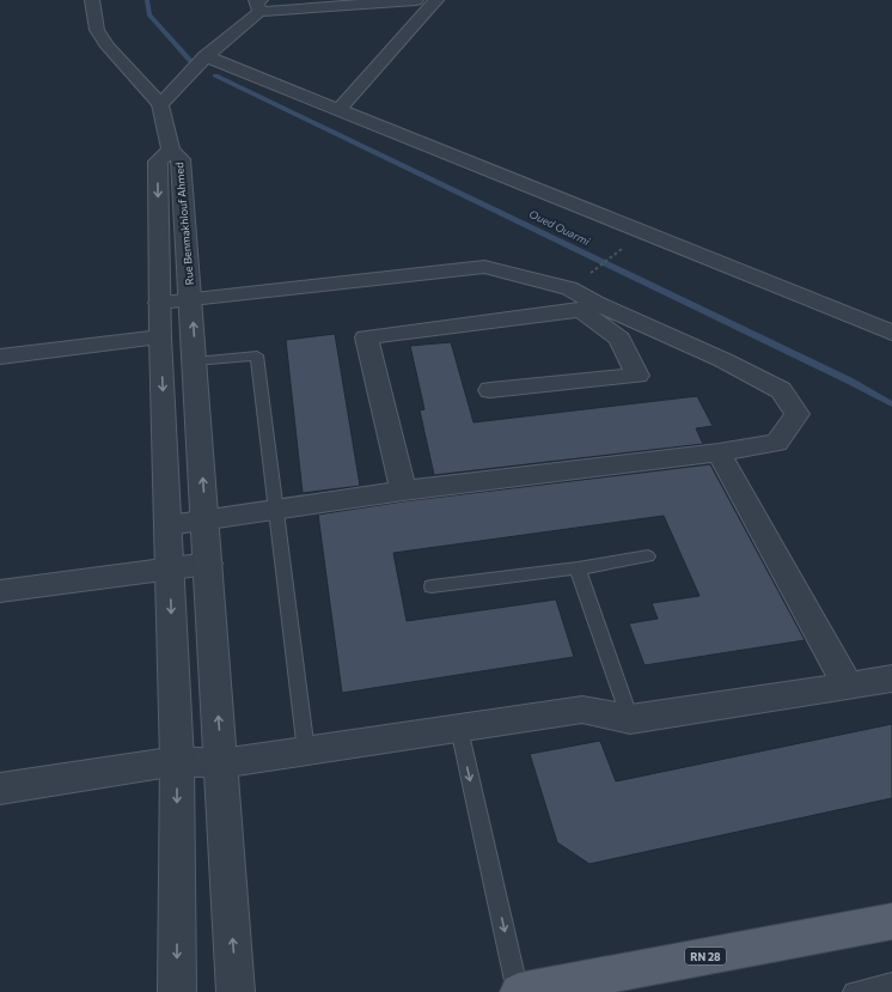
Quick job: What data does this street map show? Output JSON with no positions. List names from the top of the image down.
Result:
{
  "streets": {
    "main road": ["RN 28"],
    "street": ["Rue Benmakhlouf Ahmed"]
  },
  "water": ["Oued Ouarmi"]
}
